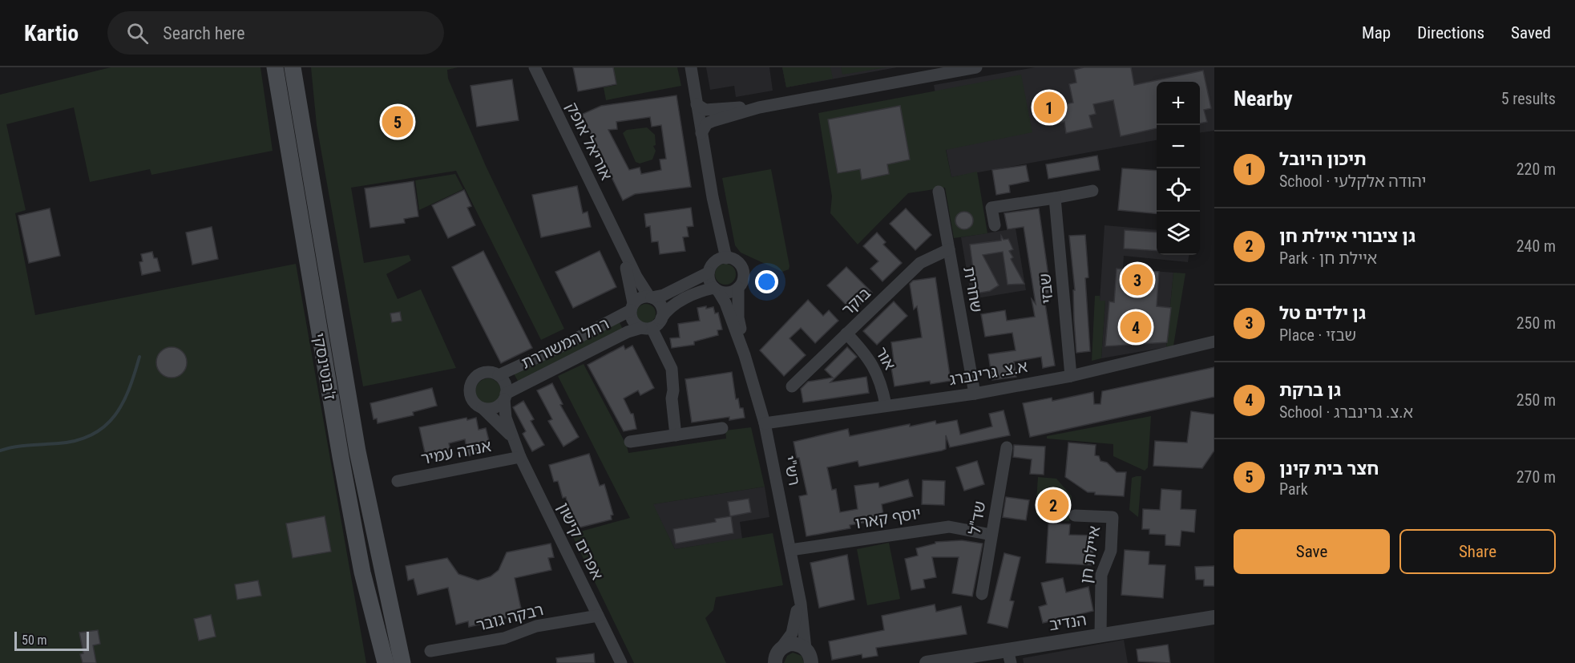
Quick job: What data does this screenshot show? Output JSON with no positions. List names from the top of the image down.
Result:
{
  "streets": {
    "main road": ["ז'בוטינסקי"],
    "street": [
      "אוריאל אופק",
      "שבזי",
      "שחרית",
      "בוקר",
      "רחל המשוררת",
      "אור",
      "א.צ. גרינברג",
      "אנדה עמיר",
      "רש\"י",
      "יוסף קארו",
      "שד\"ל",
      "אפרים קישון",
      "איילת חן",
      "רבקה גובר",
      "הנדיב"
    ]
  },
  "crossings": [
    ["אוריאל אופק", "רחל המשוררת"],
    ["שבזי", "א.צ. גרינברג"],
    ["שחרית", "בוקר"],
    ["שחרית", "א.צ. גרינברג"],
    ["בוקר", "אור"],
    ["רחל המשוררת", "אפרים קישון"],
    ["אור", "א.צ. גרינברג"],
    ["א.צ. גרינברג", "רש\"י"],
    ["אנדה עמיר", "אפרים קישון"],
    ["רש\"י", "יוסף קארו"],
    ["יוסף קארו", "שד\"ל"],
    ["אפרים קישון", "רבקה גובר"],
    ["איילת חן", "הנדיב"]
  ],
  "scale_bar": "50 m",
  "page": {
    "header": "Kartio",
    "search": "Search here",
    "nav": ["Map", "Directions", "Saved"],
    "heading": ["Nearby", "5 results"],
    "map_buttons": ["+", "−"],
    "pins": [
      "1",
      "5",
      "3",
      "4",
      "2"
    ],
    "list": [
      {
        "mark": "1",
        "name": "תיכון היובל",
        "note": "School · יהודה אלקלעי",
        "value": "220 m"
      },
      {
        "mark": "2",
        "name": "גן ציבורי איילת חן",
        "note": "Park · איילת חן",
        "value": "240 m"
      },
      {
        "mark": "3",
        "name": "גן ילדים טל",
        "note": "Place · שבזי",
        "value": "250 m"
      },
      {
        "mark": "4",
        "name": "גן ברקת",
        "note": "School · א.צ. גרינברג",
        "value": "250 m"
      },
      {
        "mark": "5",
        "name": "חצר בית קינן",
        "note": "Park",
        "value": "270 m"
      }
    ],
    "buttons": ["Save", "Share"],
    "scale": "50 m"
  }
}
